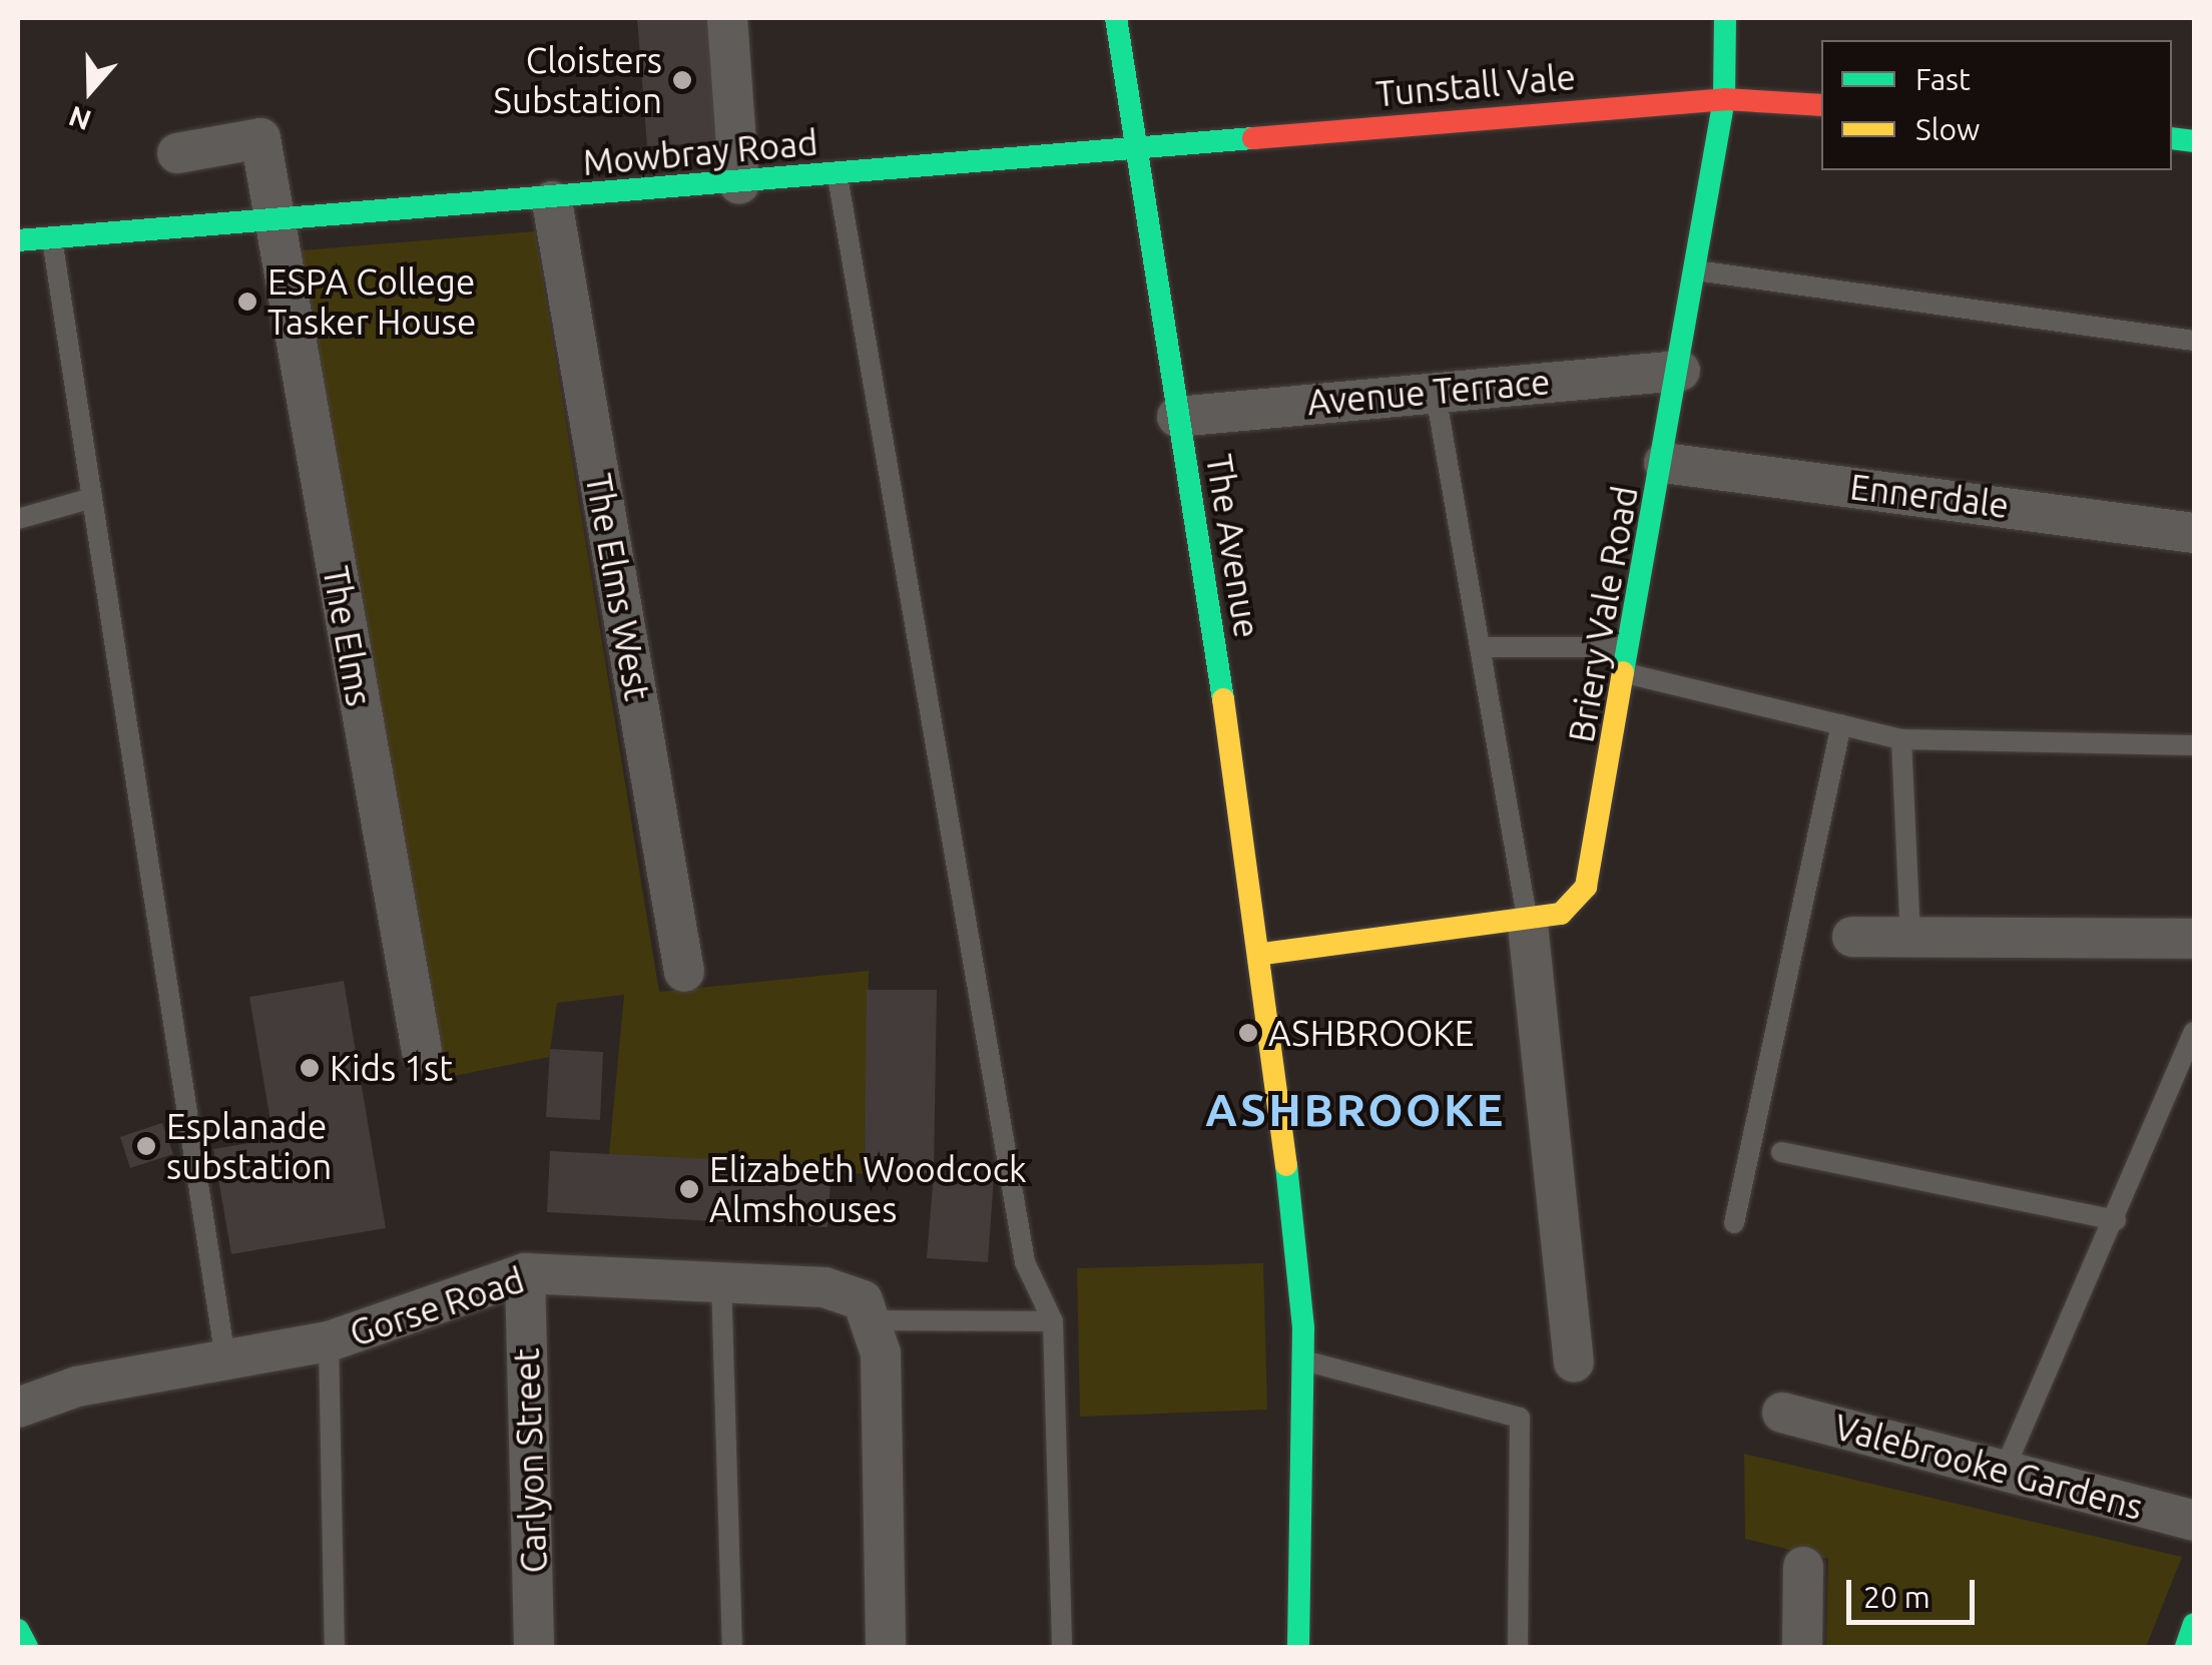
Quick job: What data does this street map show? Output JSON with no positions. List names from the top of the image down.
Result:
{
  "streets": {
    "main road": [
      "Tunstall Vale",
      "Mowbray Road",
      "The Avenue",
      "Briery Vale Road"
    ],
    "street": [
      "Avenue Terrace",
      "Ennerdale",
      "The Elms West",
      "The Elms",
      "Gorse Road",
      "Carlyon Street",
      "Valebrooke Gardens"
    ]
  },
  "crossings": [
    ["Tunstall Vale", "Mowbray Road"],
    ["Tunstall Vale", "The Avenue"],
    ["Tunstall Vale", "Briery Vale Road"],
    ["Mowbray Road", "The Avenue"],
    ["Mowbray Road", "The Elms West"],
    ["Mowbray Road", "The Elms"],
    ["Avenue Terrace", "The Avenue"],
    ["Avenue Terrace", "Briery Vale Road"],
    ["Ennerdale", "Briery Vale Road"],
    ["The Avenue", "Briery Vale Road"],
    ["Gorse Road", "Carlyon Street"]
  ],
  "districts": ["ASHBROOKE"],
  "places": [
    "Cloisters Substation",
    "ESPA College Tasker House",
    "ASHBROOKE",
    "Kids 1st",
    "Esplanade substation",
    "Elizabeth Woodcock Almshouses"
  ],
  "legend": ["Fast", "Slow"],
  "scale_bar": "20 m",
  "north": "bottom"
}
